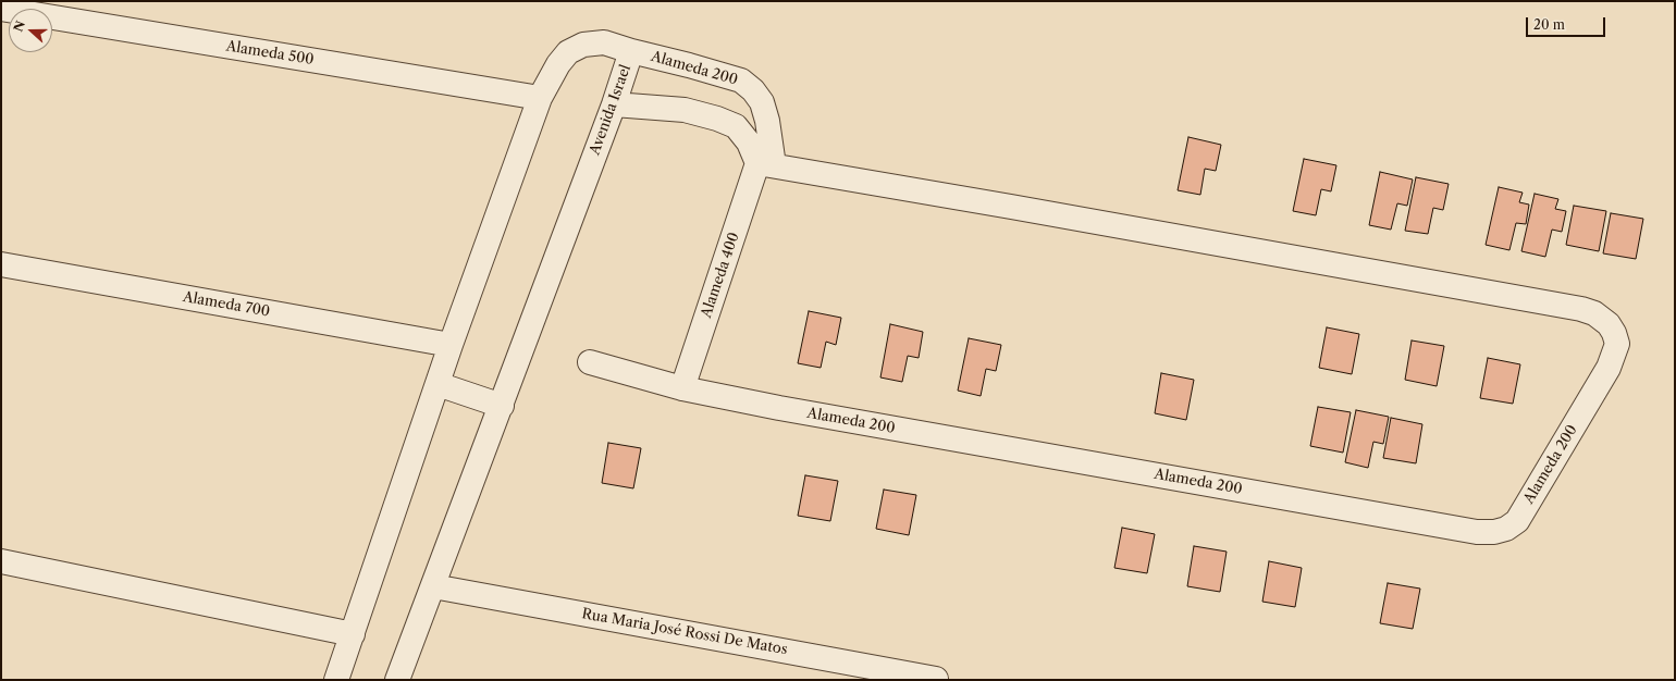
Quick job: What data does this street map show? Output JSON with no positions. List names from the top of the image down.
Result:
{
  "streets": {
    "street": [
      "Alameda 500",
      "Alameda 200",
      "Avenida Israel",
      "Alameda 400",
      "Alameda 700",
      "Rua Maria José Rossi De Matos"
    ]
  },
  "crossings": [
    ["Alameda 500", "Avenida Israel"],
    ["Alameda 200", "Avenida Israel"],
    ["Alameda 200", "Alameda 400"],
    ["Avenida Israel", "Alameda 700"],
    ["Avenida Israel", "Rua Maria José Rossi De Matos"]
  ],
  "scale_bar": "20 m",
  "north": "left"
}
